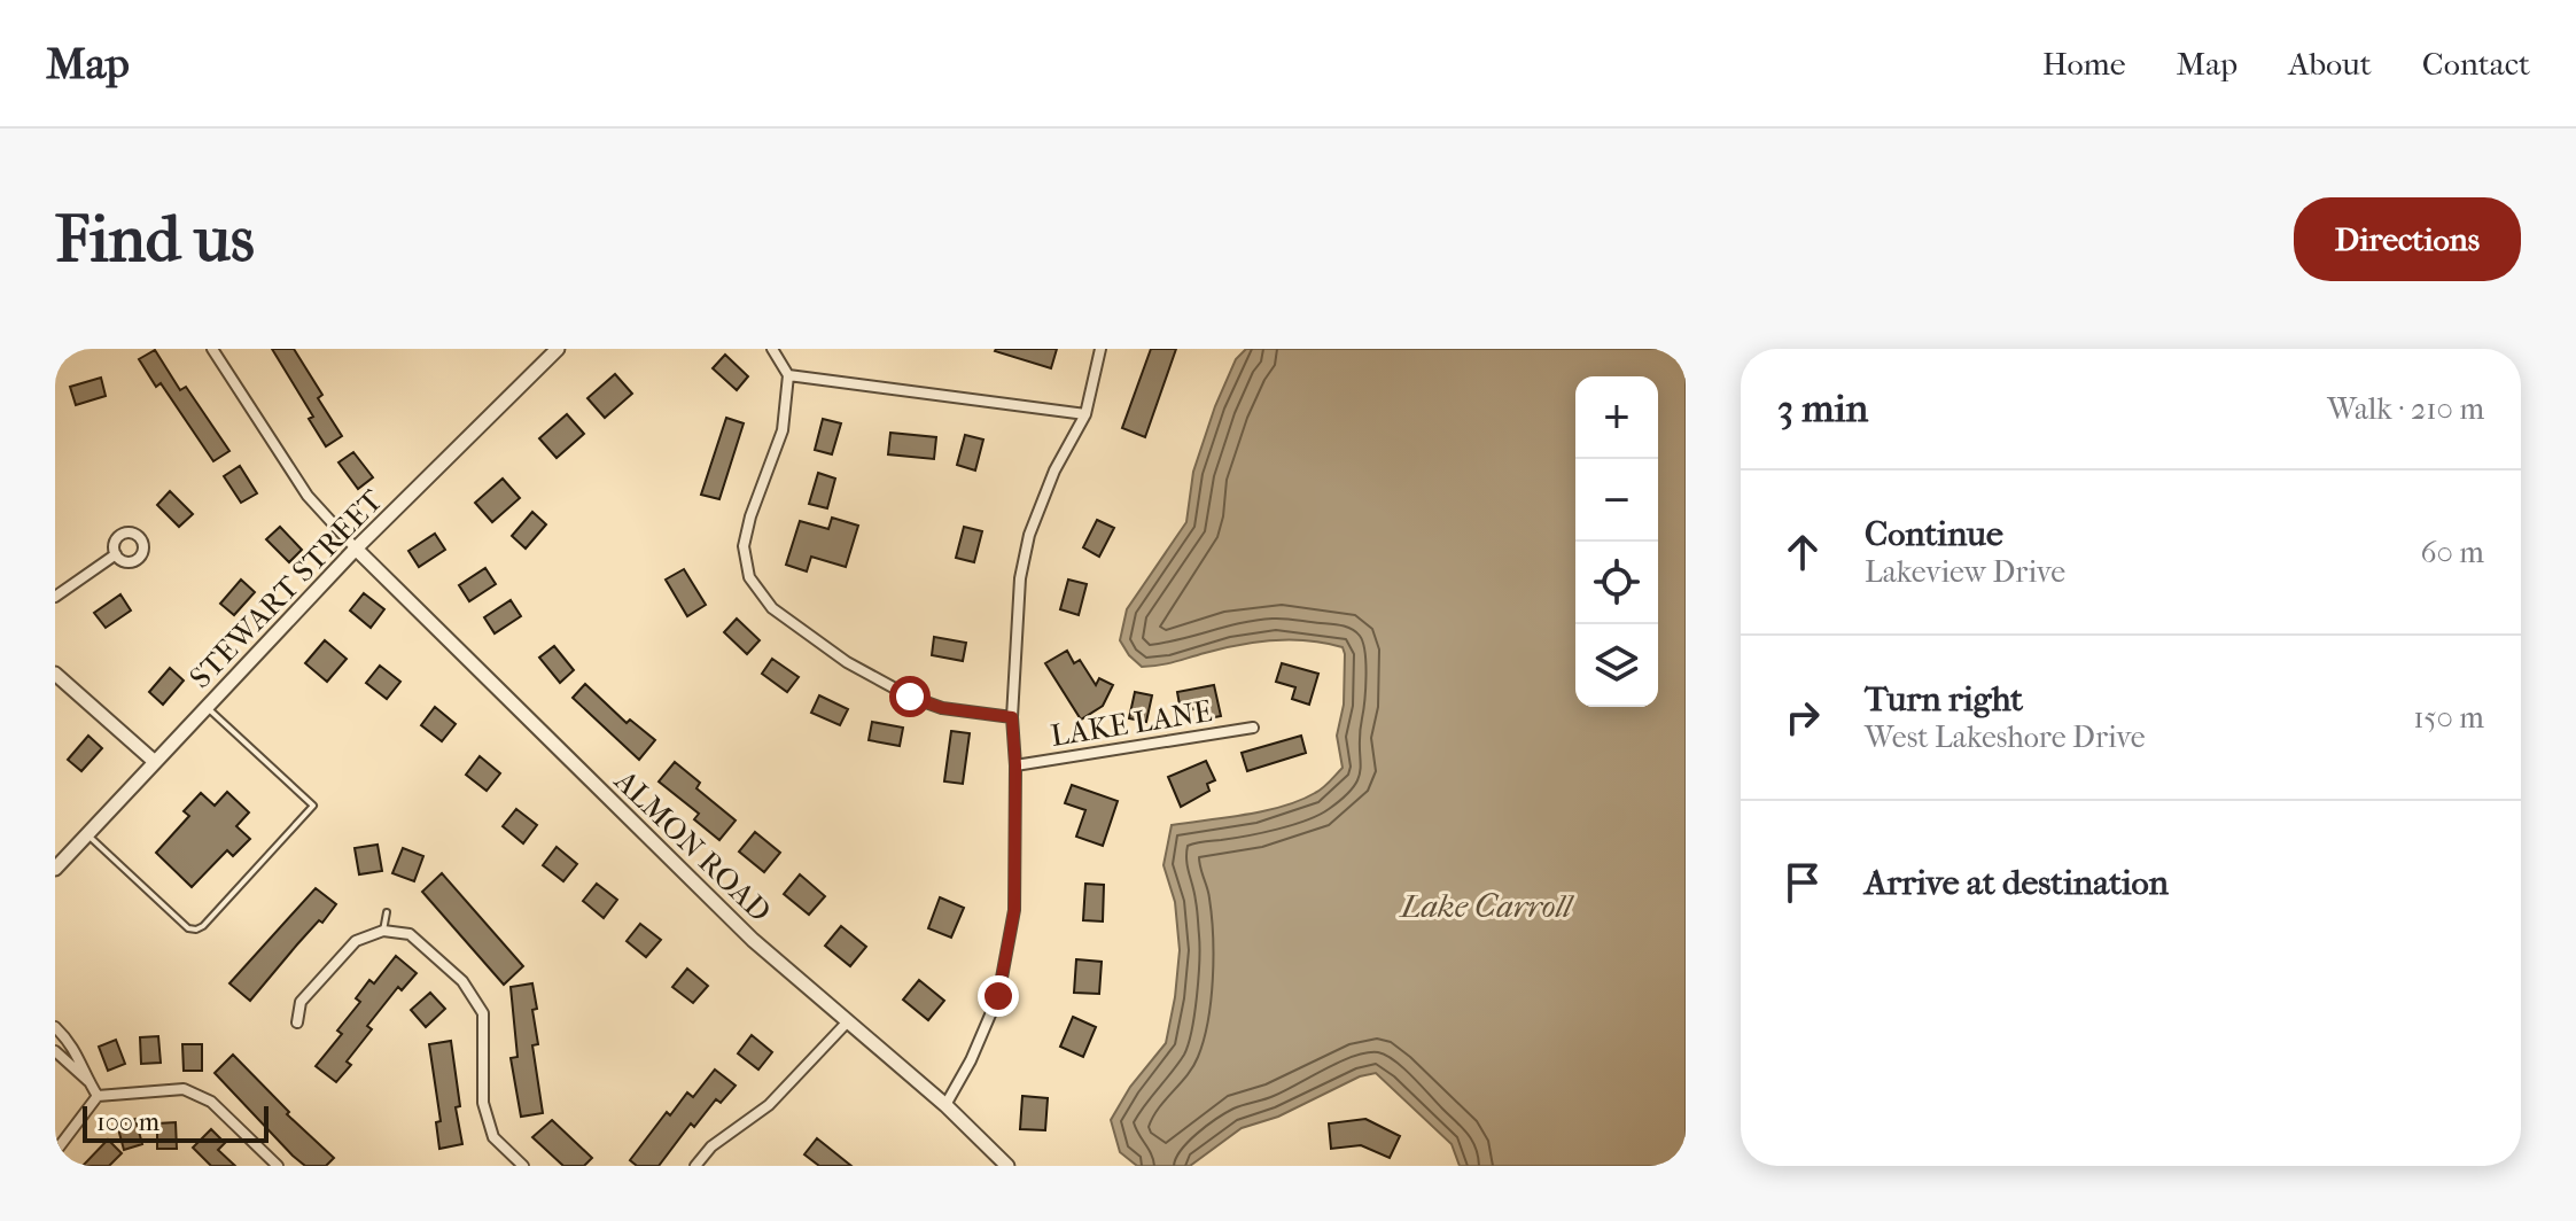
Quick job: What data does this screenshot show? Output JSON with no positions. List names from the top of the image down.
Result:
{
  "streets": {
    "street": ["STEWART STREET", "LAKE LANE", "ALMON ROAD"]
  },
  "crossings": [
    ["STEWART STREET", "ALMON ROAD"]
  ],
  "water": ["Lake Carroll"],
  "scale_bar": "100 m",
  "page": {
    "header": "Map",
    "nav": [
      "Home",
      "Map",
      "About",
      "Contact"
    ],
    "buttons": "Directions",
    "title": "Find us",
    "heading": ["3 min", "Walk · 210 m"],
    "map_buttons": ["+", "−"],
    "list": [
      ["Continue", "Lakeview Drive", "60 m"],
      ["Turn right", "West Lakeshore Drive", "150 m"],
      "Arrive at destination"
    ],
    "scale": "100 m"
  }
}
